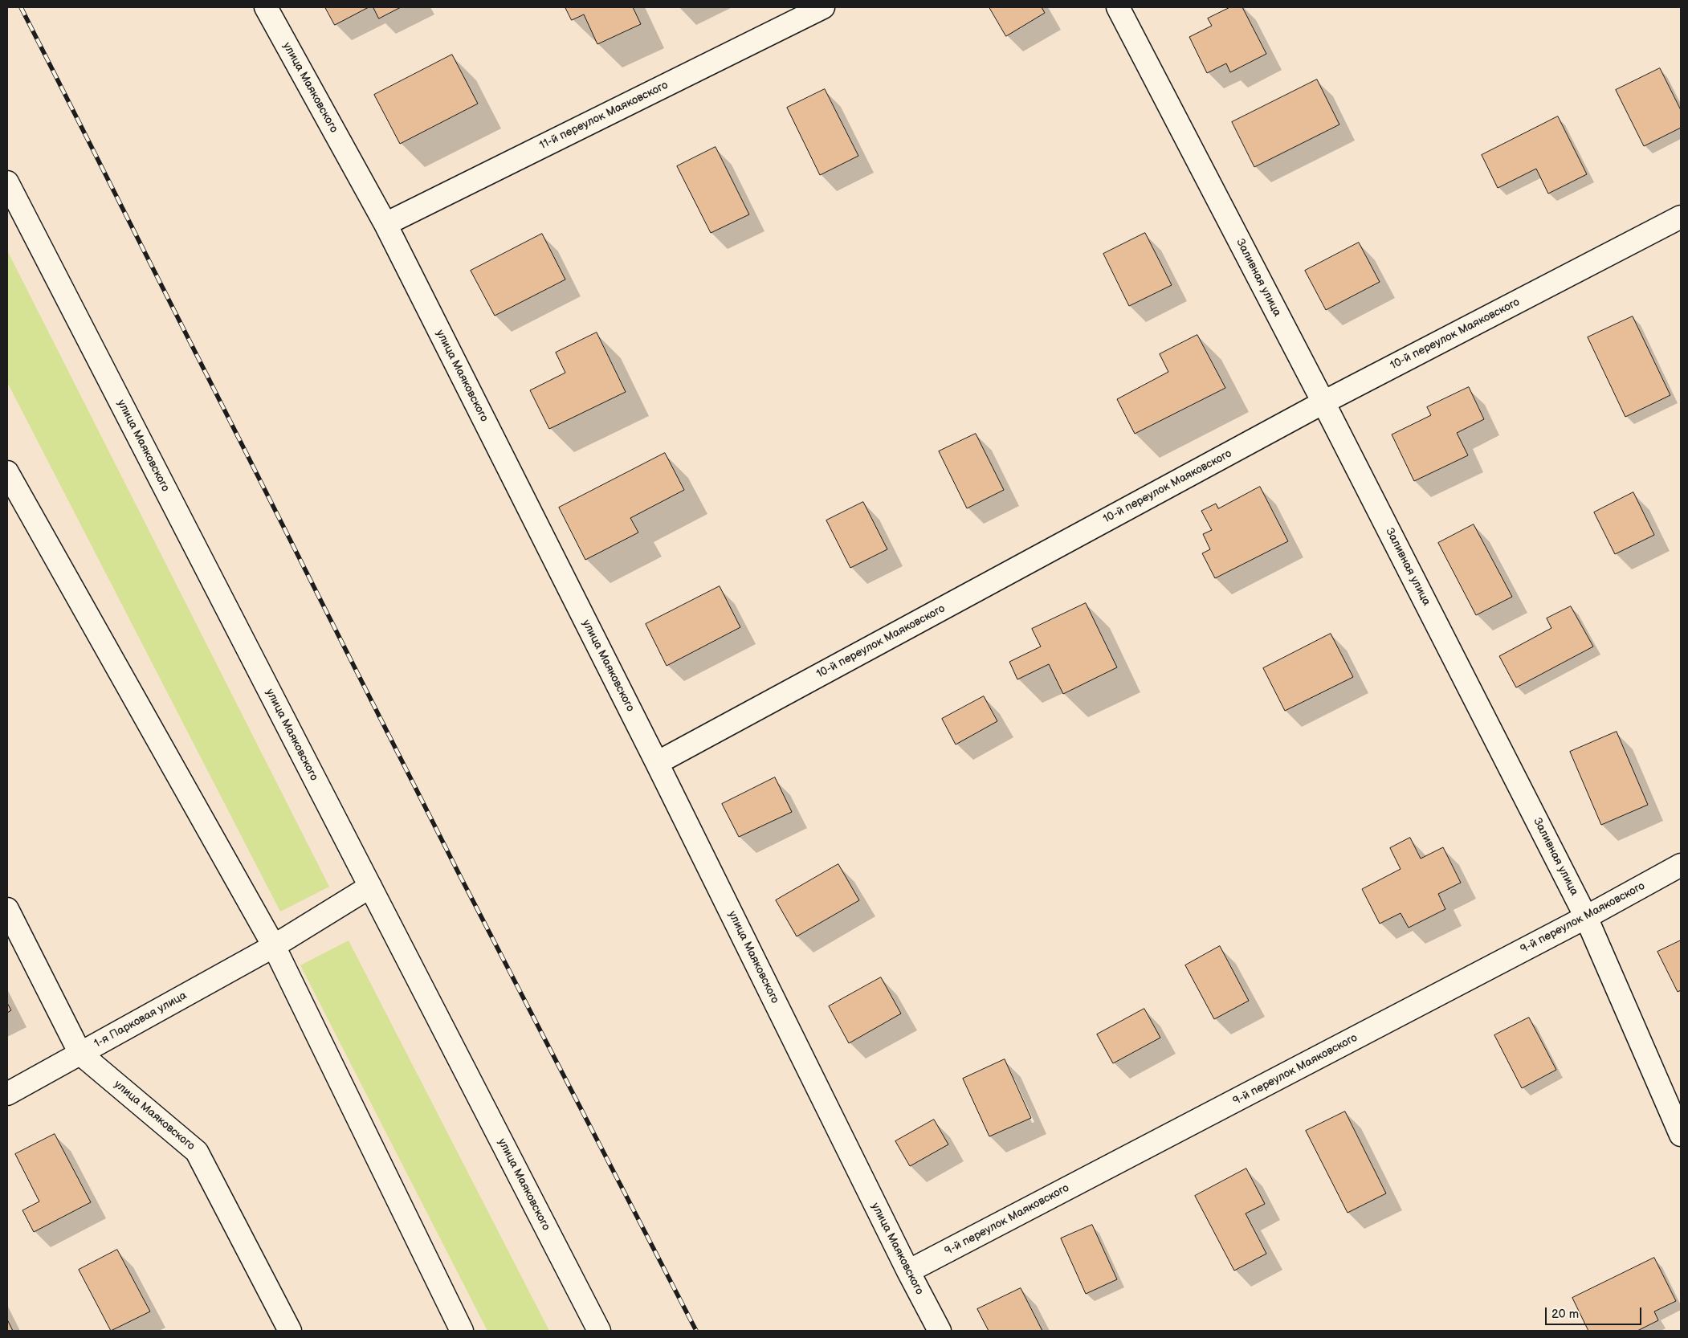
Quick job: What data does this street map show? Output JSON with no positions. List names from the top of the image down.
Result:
{
  "streets": {
    "street": [
      "улица Маяковского",
      "11-й переулок Маяковского",
      "Заливная улица",
      "10-й переулок Маяковского",
      "9-й переулок Маяковского",
      "1-я Парковая улица"
    ]
  },
  "crossings": [
    ["улица Маяковского", "11-й переулок Маяковского"],
    ["улица Маяковского", "10-й переулок Маяковского"],
    ["улица Маяковского", "9-й переулок Маяковского"],
    ["улица Маяковского", "1-я Парковая улица"],
    ["Заливная улица", "10-й переулок Маяковского"],
    ["Заливная улица", "9-й переулок Маяковского"]
  ],
  "scale_bar": "20 m"
}
